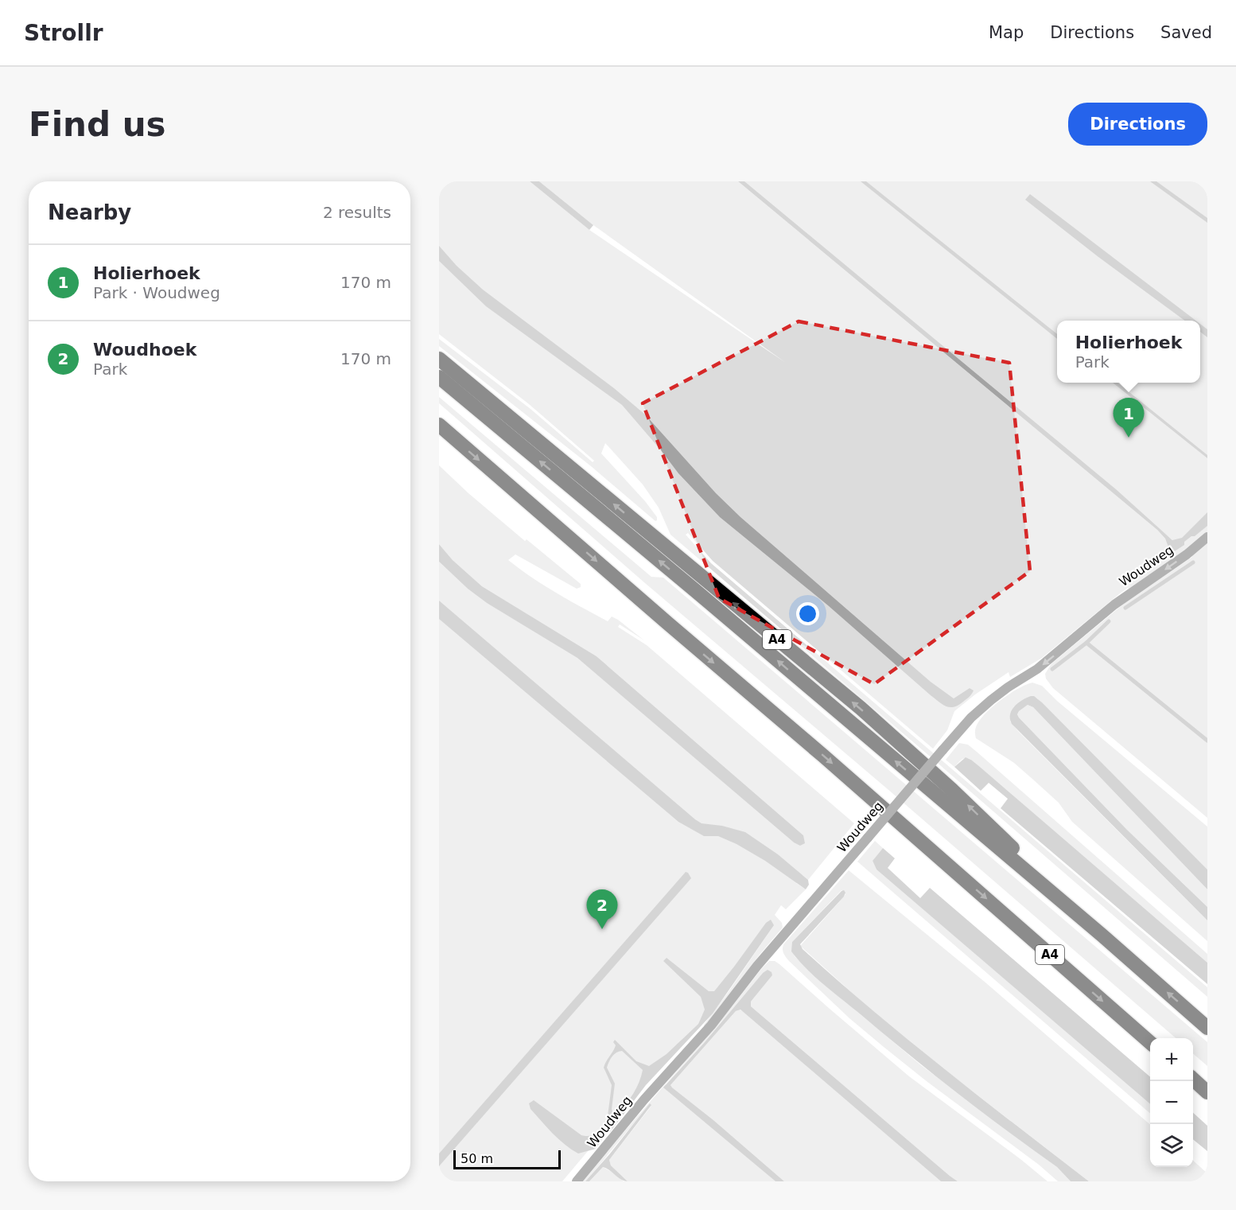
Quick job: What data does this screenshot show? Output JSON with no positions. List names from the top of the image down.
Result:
{
  "streets": {
    "highway": ["A4"],
    "street": ["Woudweg"]
  },
  "one_way": ["Woudweg"],
  "scale_bar": "50 m",
  "page": {
    "header": "Strollr",
    "nav": ["Map", "Directions", "Saved"],
    "buttons": "Directions",
    "title": "Find us",
    "heading": ["Nearby", "2 results"],
    "list": [
      {
        "mark": "1",
        "name": "Holierhoek",
        "note": "Park · Woudweg",
        "value": "170 m"
      },
      {
        "mark": "2",
        "name": "Woudhoek",
        "note": "Park",
        "value": "170 m"
      }
    ],
    "popup": ["Holierhoek", "Park"],
    "pins": ["1", "2"],
    "map_buttons": ["+", "−"],
    "scale": "50 m"
  }
}
